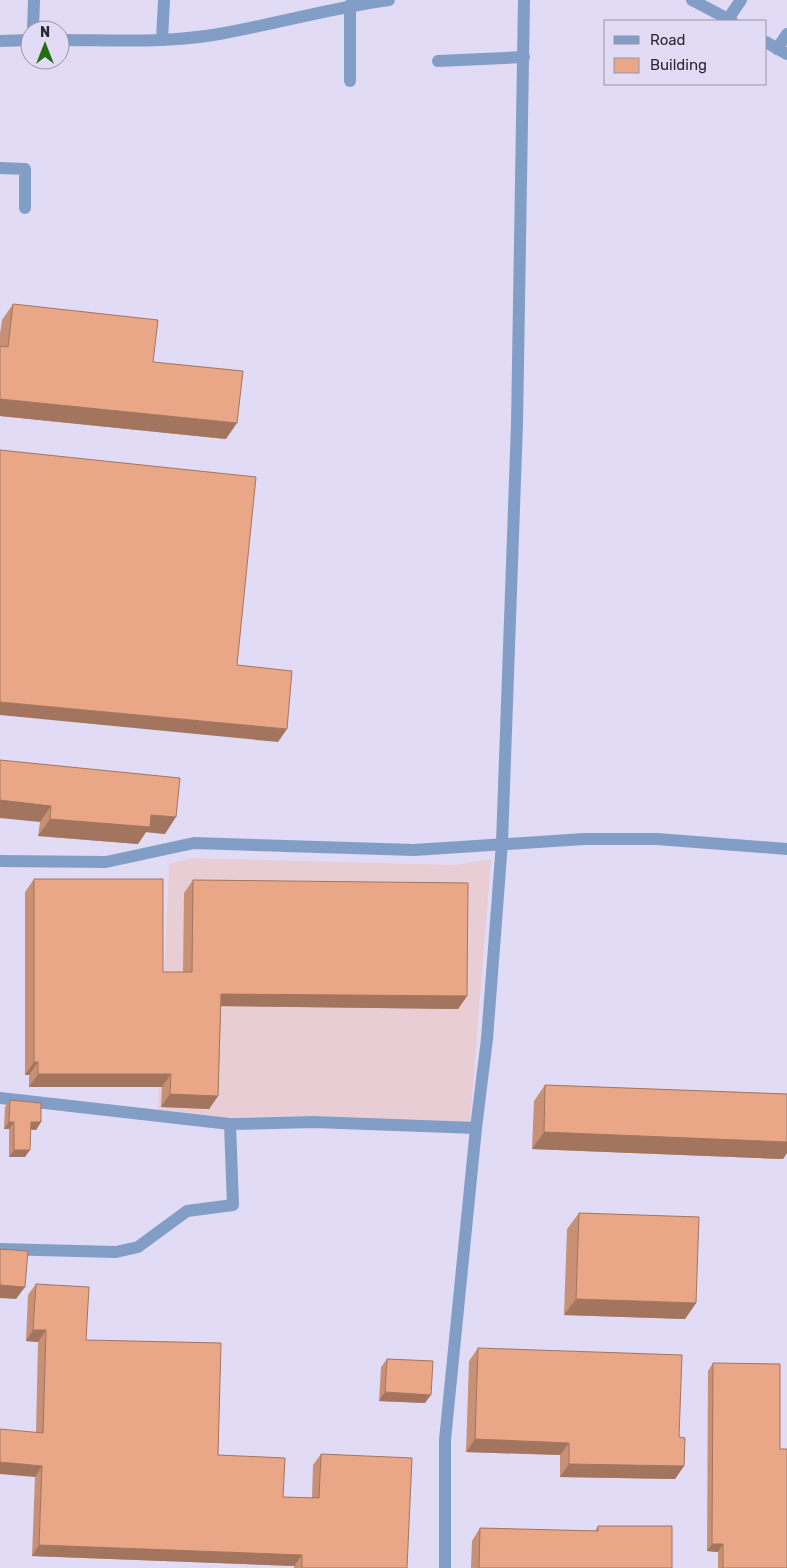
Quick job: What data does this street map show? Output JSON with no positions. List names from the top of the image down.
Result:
{
  "legend": ["Road", "Building"],
  "north": "top"
}
